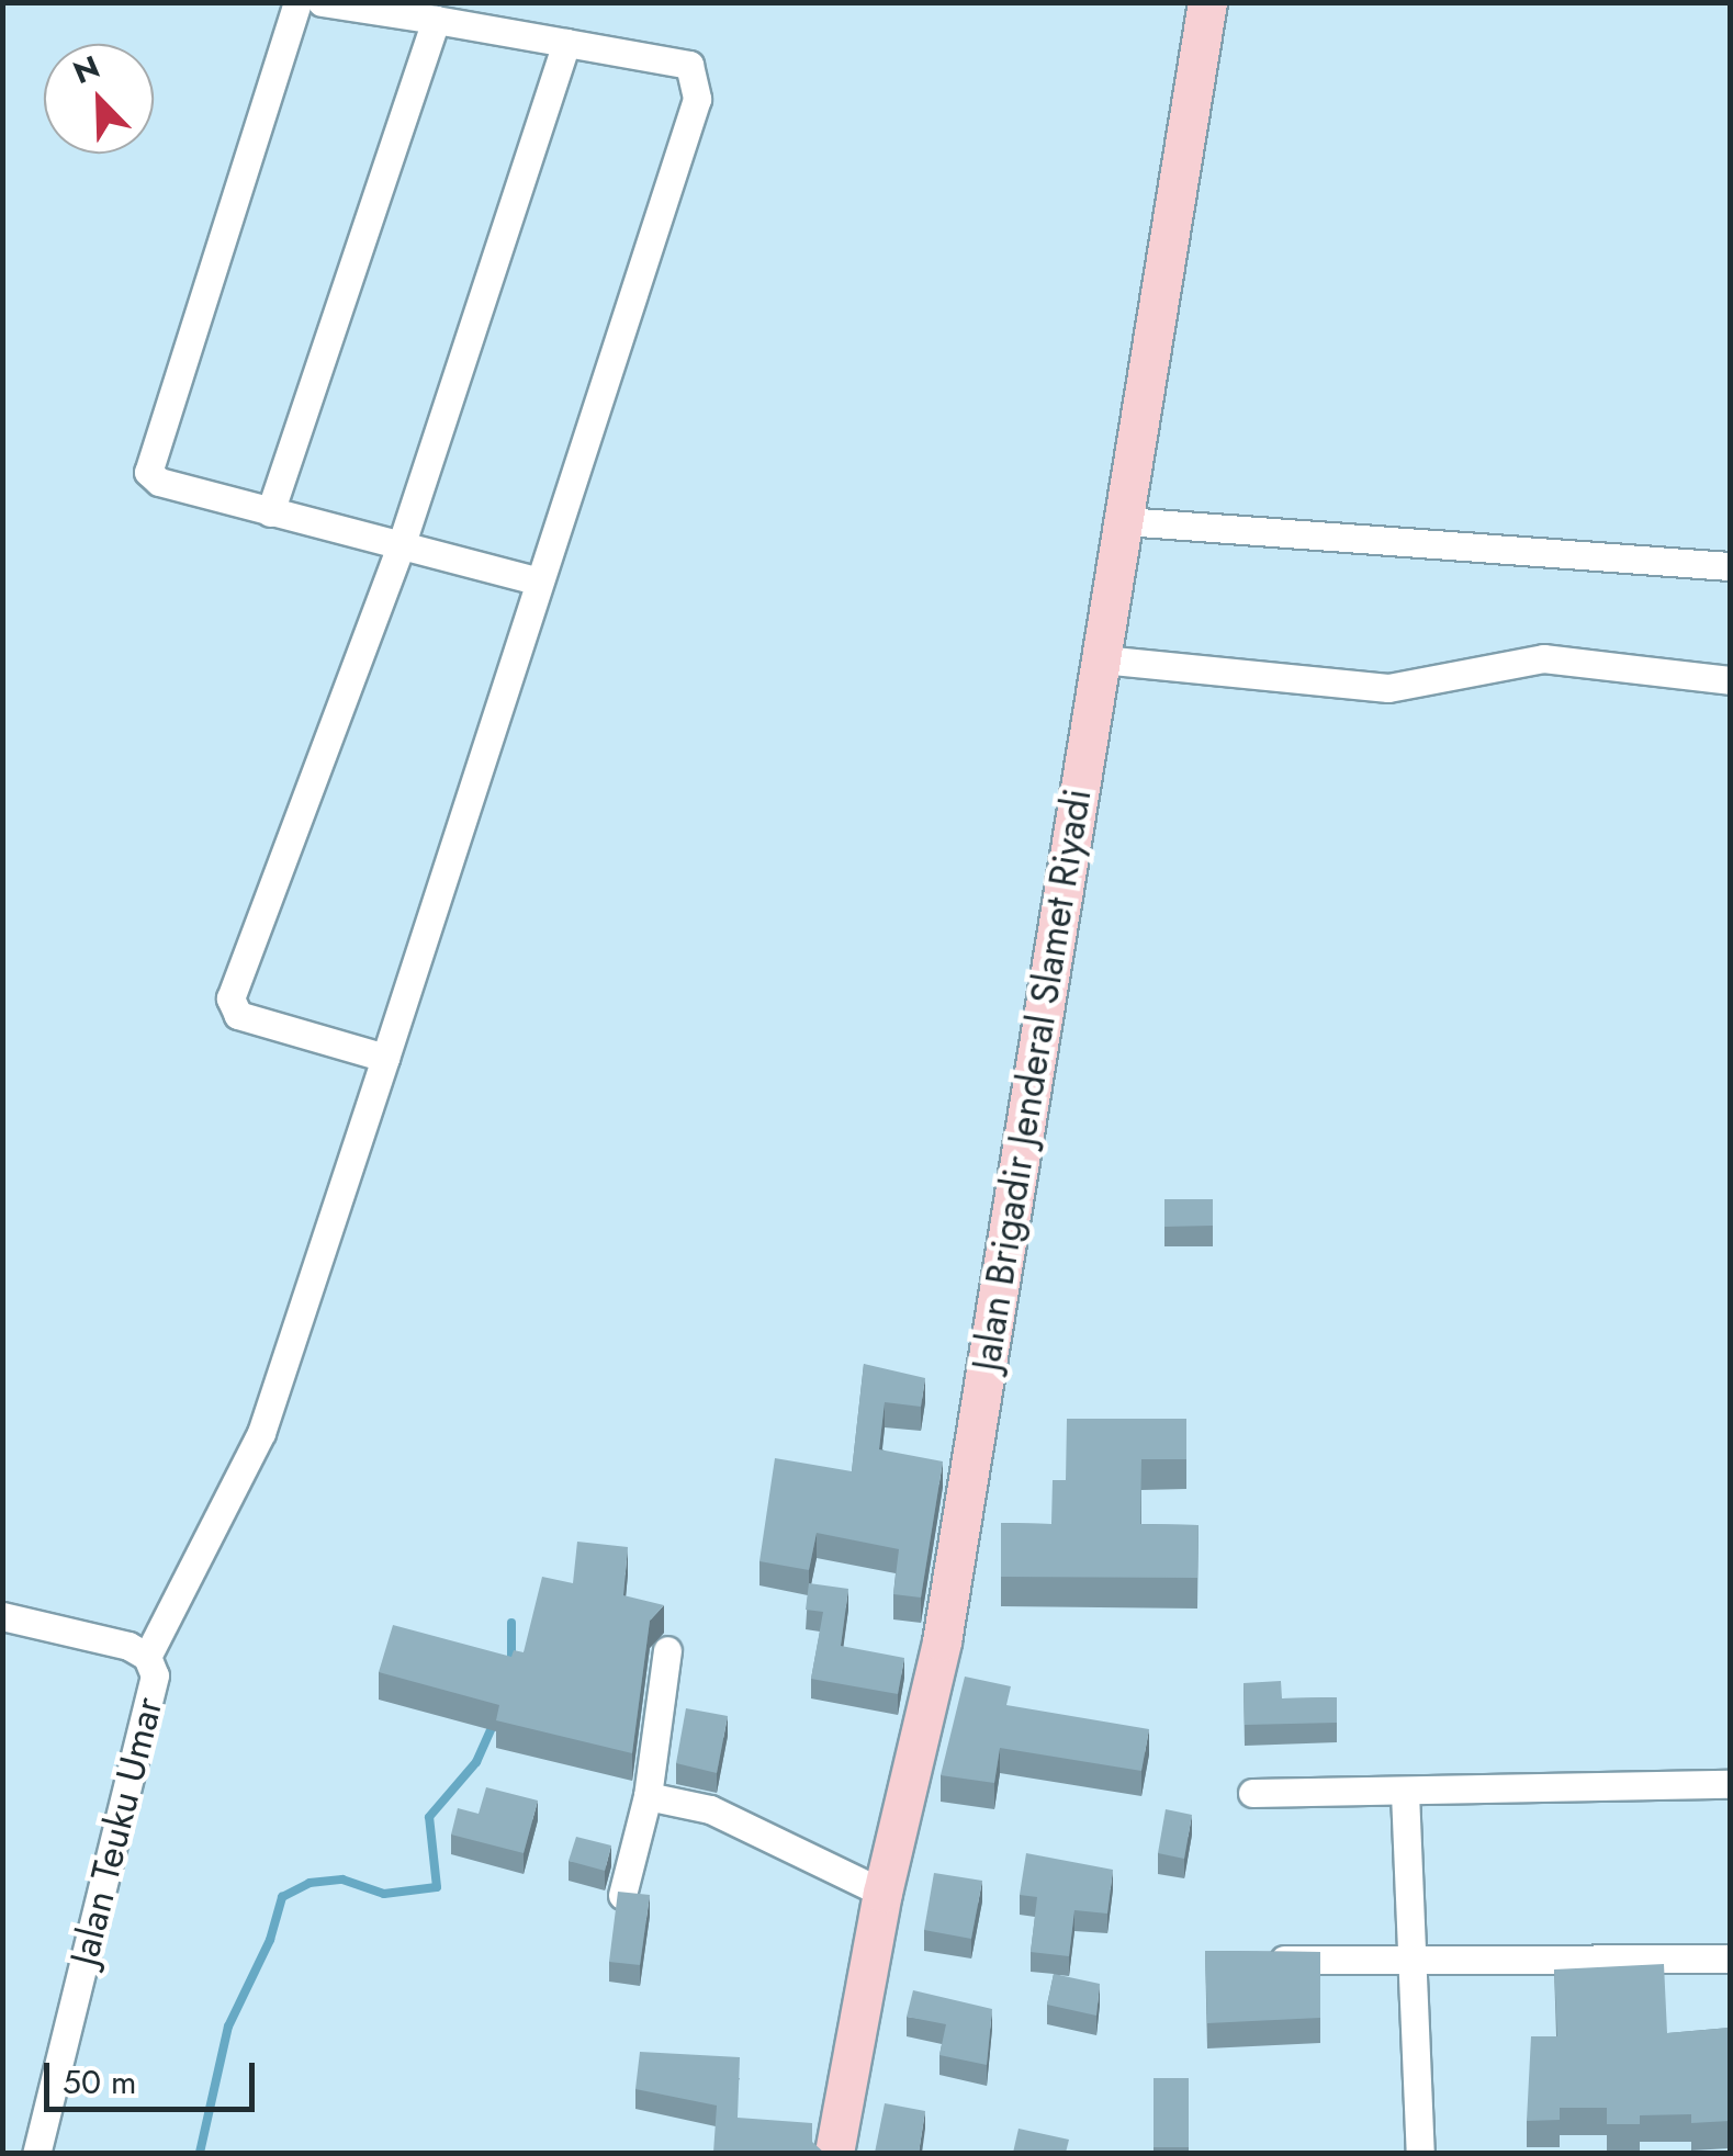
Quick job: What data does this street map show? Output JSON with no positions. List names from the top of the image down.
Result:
{
  "streets": {
    "main road": ["Jalan Brigadir Jenderal Slamet Riyadi"],
    "street": ["Jalan Teuku Umar"]
  },
  "scale_bar": "50 m",
  "north": "top left"
}
